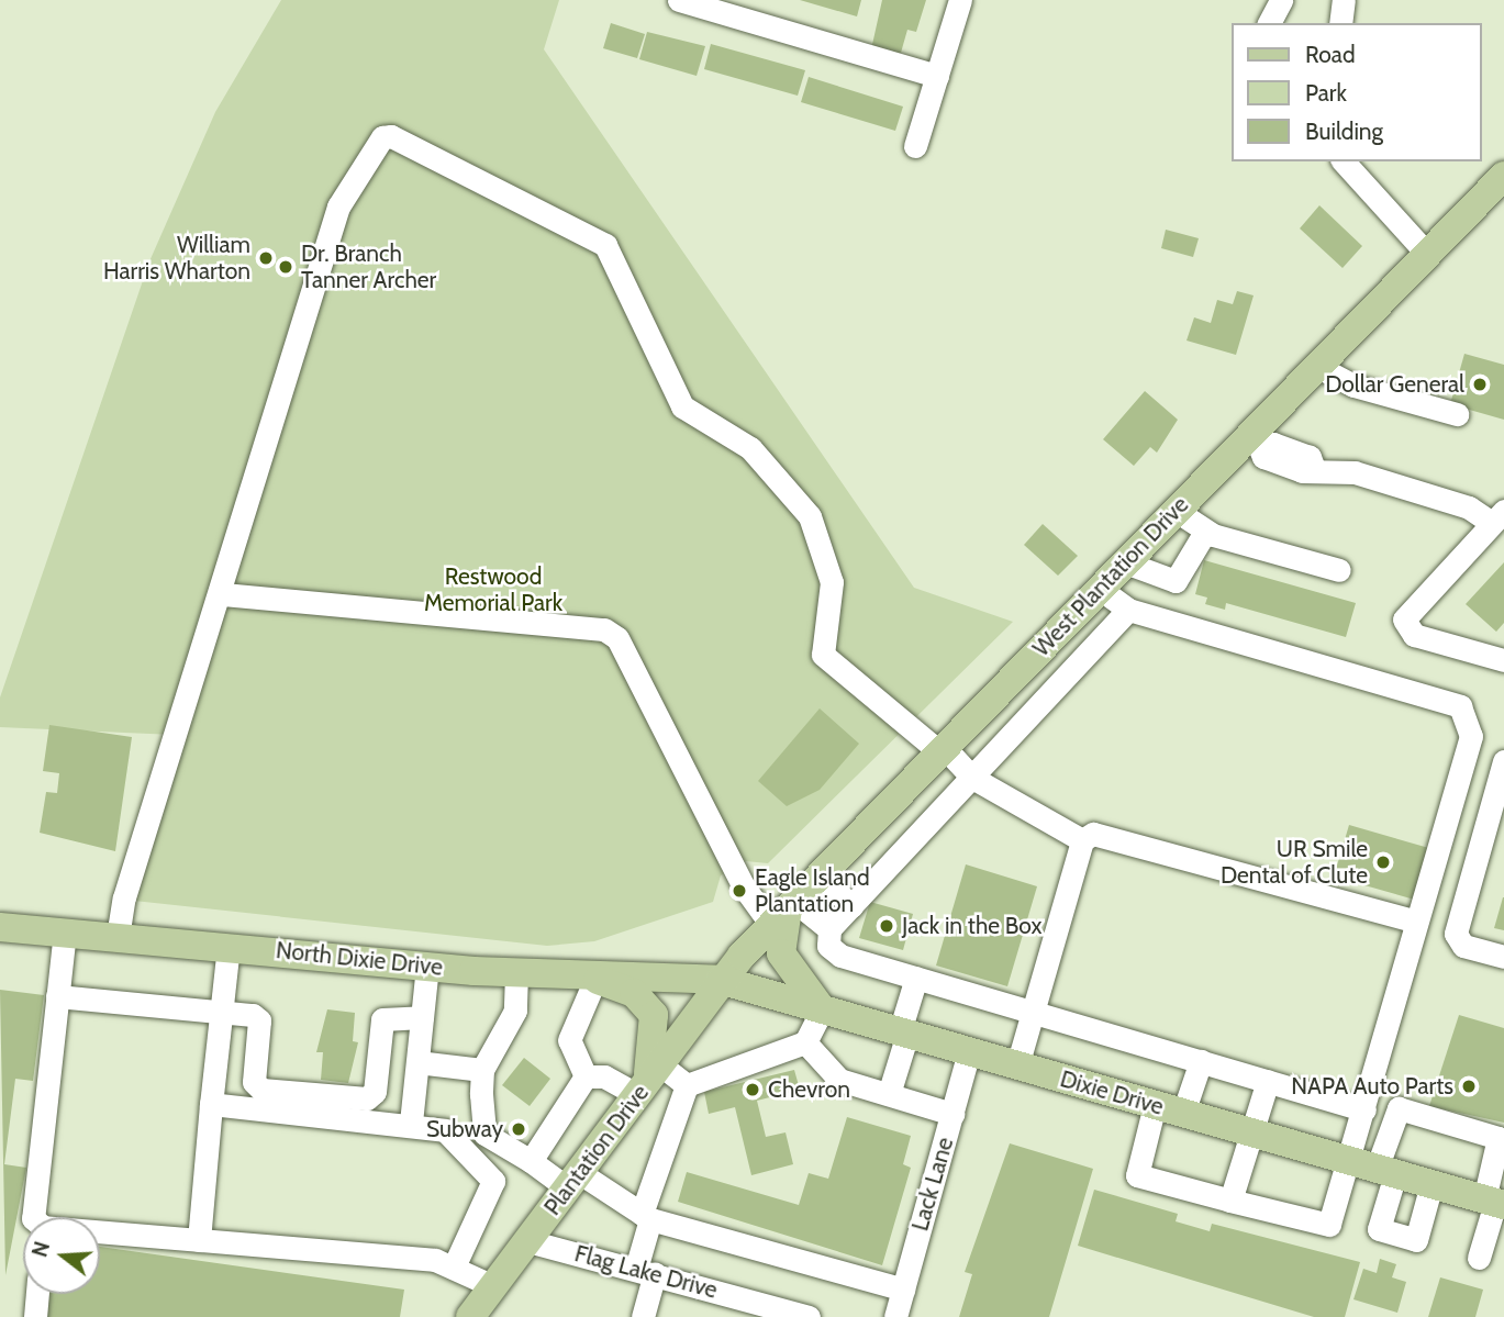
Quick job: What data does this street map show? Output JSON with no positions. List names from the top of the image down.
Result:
{
  "streets": {
    "main road": [
      "West Plantation Drive",
      "North Dixie Drive",
      "Dixie Drive",
      "Plantation Drive"
    ],
    "street": ["Lack Lane", "Flag Lake Drive"]
  },
  "crossings": [
    ["West Plantation Drive", "North Dixie Drive"],
    ["West Plantation Drive", "Dixie Drive"],
    ["West Plantation Drive", "Plantation Drive"],
    ["North Dixie Drive", "Dixie Drive"],
    ["North Dixie Drive", "Plantation Drive"],
    ["Dixie Drive", "Plantation Drive"],
    ["Dixie Drive", "Lack Lane"],
    ["Plantation Drive", "Flag Lake Drive"]
  ],
  "parks": ["Restwood Memorial Park"],
  "places": [
    "William Harris Wharton",
    "Dr. Branch Tanner Archer",
    "Dollar General",
    "UR Smile Dental of Clute",
    "Eagle Island Plantation",
    "Jack in the Box",
    "NAPA Auto Parts",
    "Chevron",
    "Subway"
  ],
  "legend": ["Road", "Park", "Building"],
  "north": "left"
}
